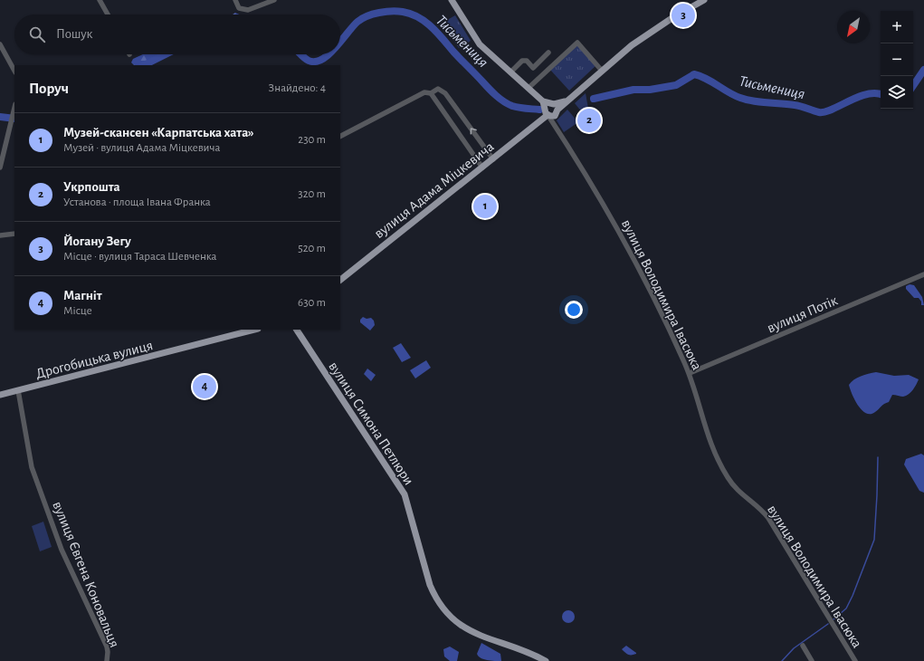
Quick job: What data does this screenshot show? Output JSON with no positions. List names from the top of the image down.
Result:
{
  "streets": {
    "main road": ["вулиця Адама Міцкевича", "Дрогобицька вулиця", "вулиця Симона Петлюри"],
    "street": ["вулиця Володимира Івасюка", "вулиця Потік", "вулиця Євгена Коновальця"]
  },
  "crossings": [
    ["вулиця Адама Міцкевича", "вулиця Володимира Івасюка"],
    ["вулиця Володимира Івасюка", "вулиця Потік"],
    ["Дрогобицька вулиця", "вулиця Євгена Коновальця"]
  ],
  "water": ["Тисьмениця"],
  "north": "bottom left",
  "page": {
    "pins": [
      "3",
      "2",
      "1",
      "4"
    ],
    "map_buttons": ["+", "−"],
    "search": "Пошук",
    "heading": ["Поруч", "Знайдено: 4"],
    "list": [
      {
        "mark": "1",
        "name": "Музей-скансен «Карпатська хата»",
        "note": "Музей · вулиця Адама Міцкевича",
        "value": "230 m"
      },
      {
        "mark": "2",
        "name": "Укрпошта",
        "note": "Установа · площа Івана Франка",
        "value": "320 m"
      },
      {
        "mark": "3",
        "name": "Йогану Зегу",
        "note": "Місце · вулиця Тараса Шевченка",
        "value": "520 m"
      },
      {
        "mark": "4",
        "name": "Магніт",
        "note": "Місце",
        "value": "630 m"
      }
    ]
  }
}
